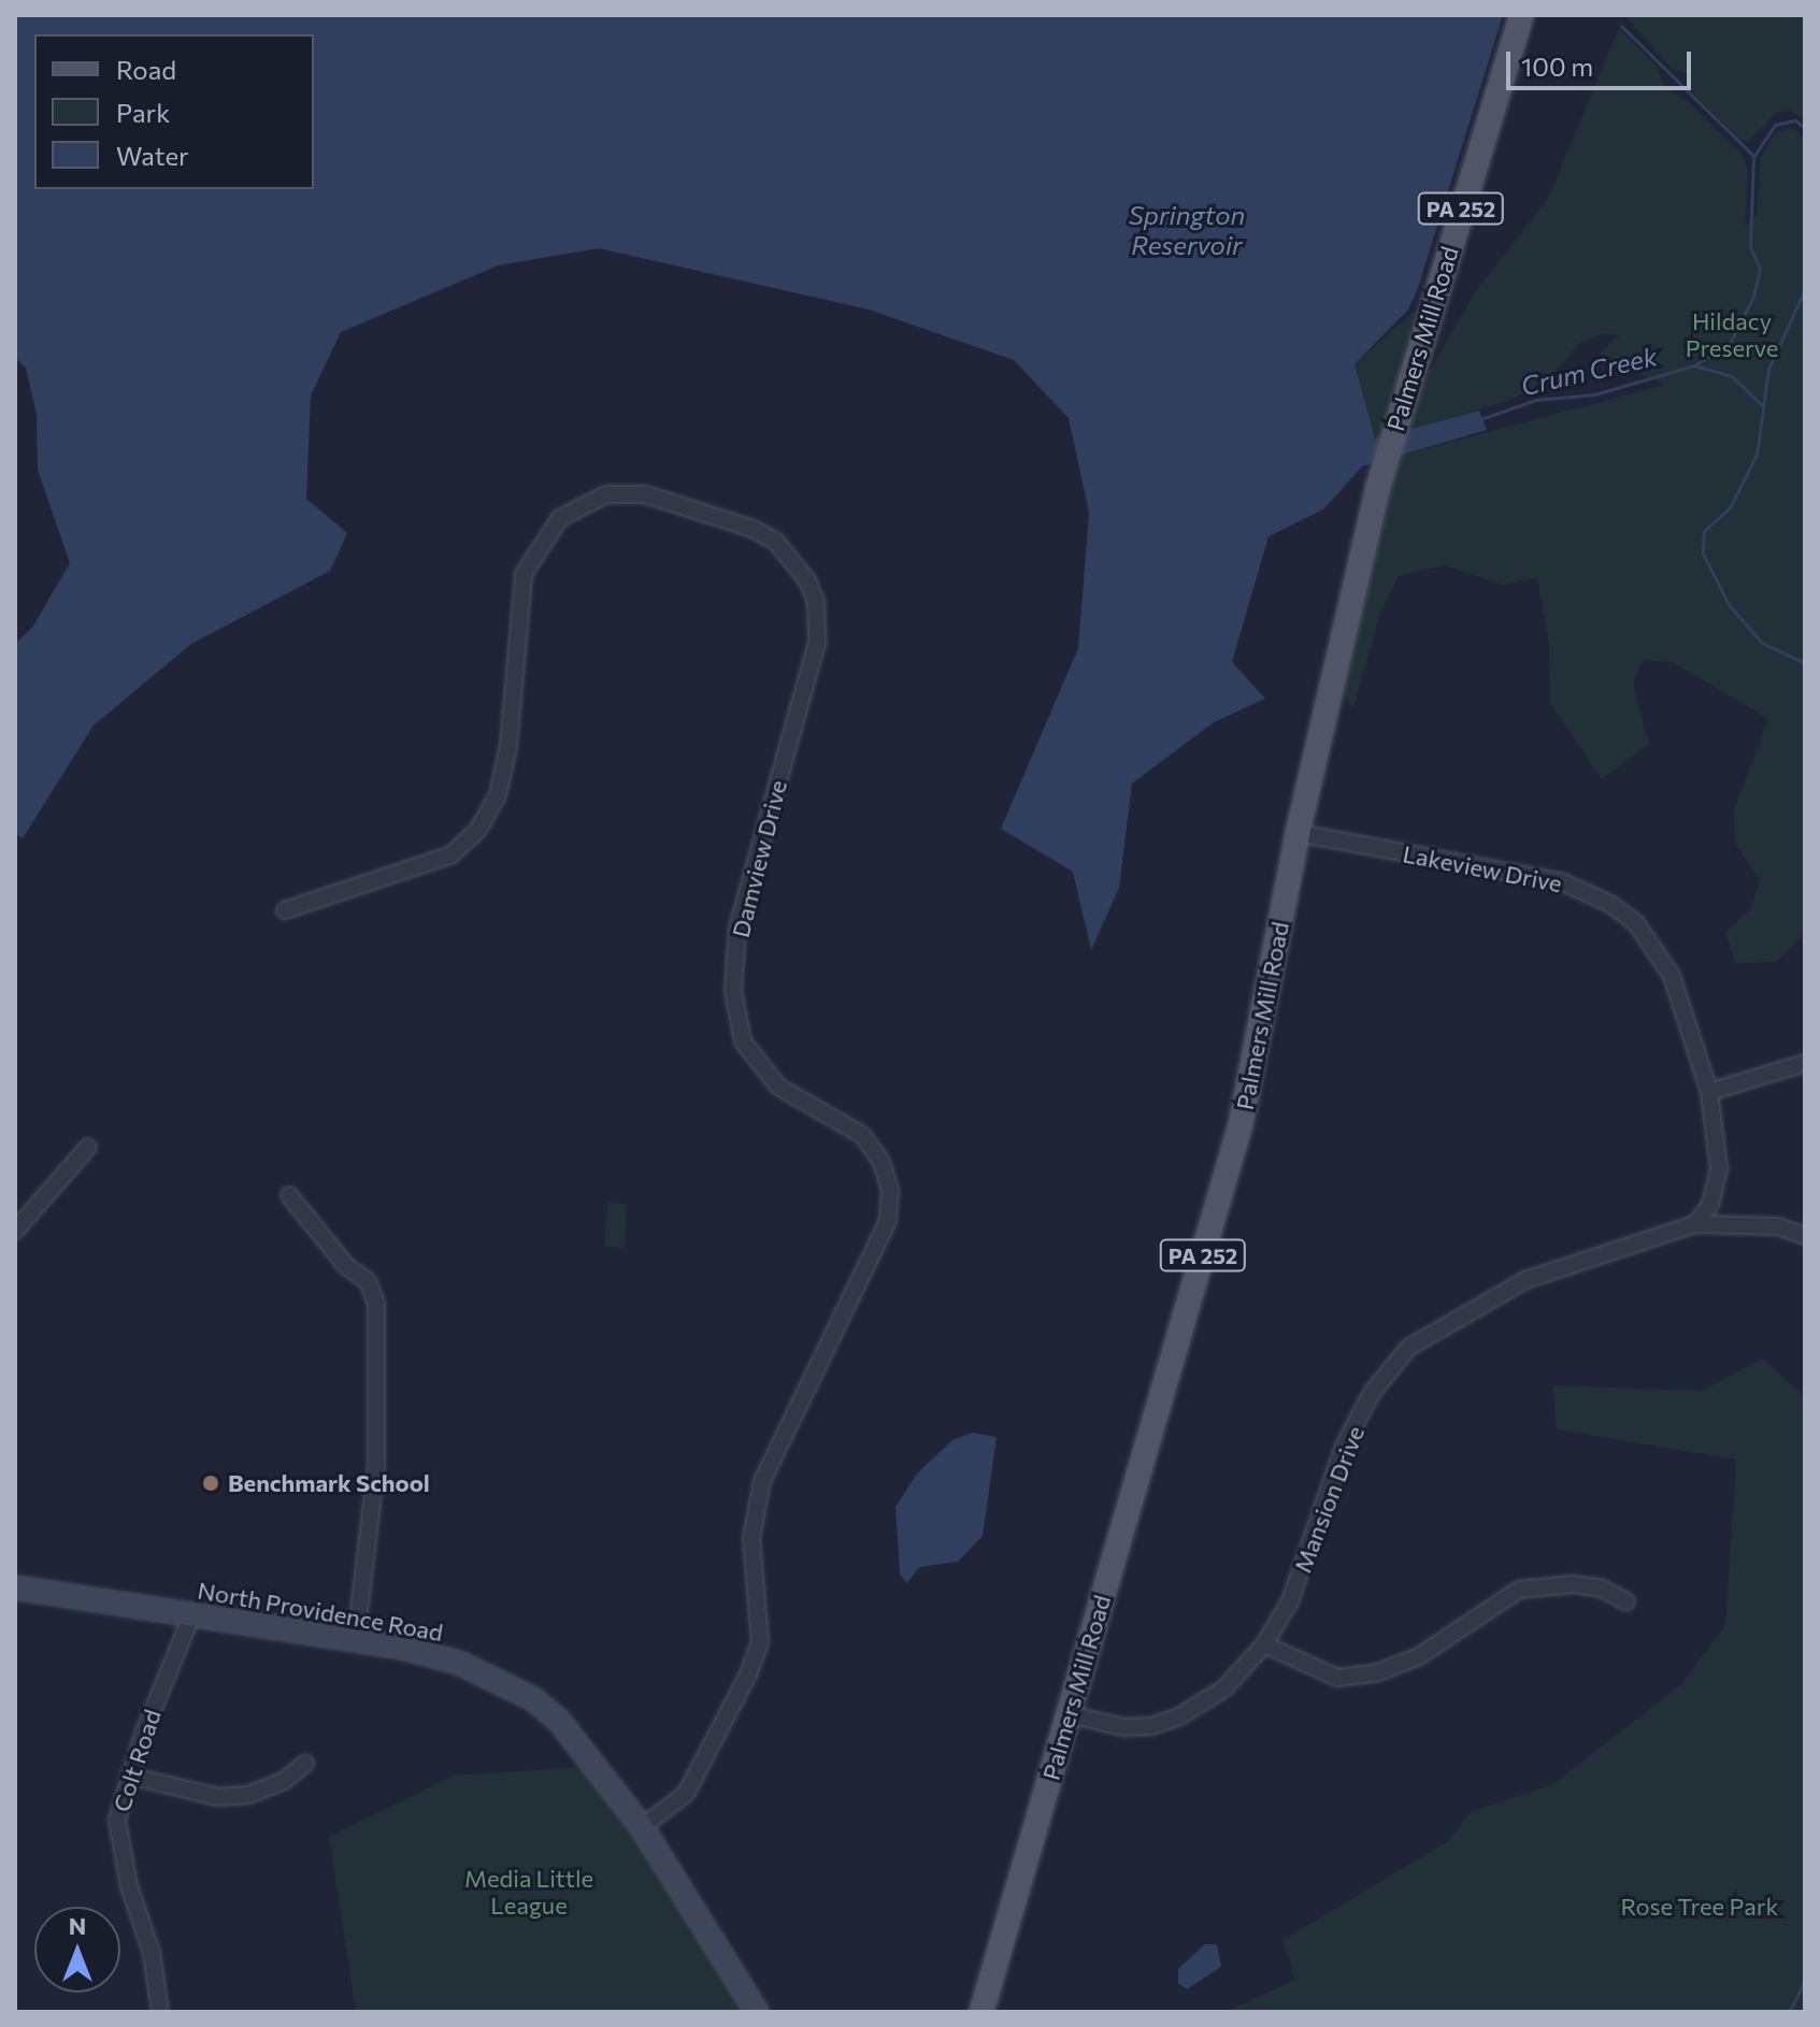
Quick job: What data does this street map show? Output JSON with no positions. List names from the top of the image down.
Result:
{
  "streets": {
    "main road": ["PA 252", "Palmers Mill Road", "North Providence Road"],
    "street": [
      "Damview Drive",
      "Lakeview Drive",
      "Mansion Drive",
      "Colt Road"
    ]
  },
  "crossings": [
    ["Palmers Mill Road", "Lakeview Drive"],
    ["Palmers Mill Road", "Mansion Drive"],
    ["Damview Drive", "North Providence Road"],
    ["Lakeview Drive", "Mansion Drive"],
    ["North Providence Road", "Colt Road"]
  ],
  "water": ["Springton Reservoir", "Crum Creek"],
  "parks": ["Hildacy Preserve", "Media Little League", "Rose Tree Park"],
  "places": ["Benchmark School"],
  "legend": ["Road", "Park", "Water"],
  "scale_bar": "100 m",
  "north": "top"
}
